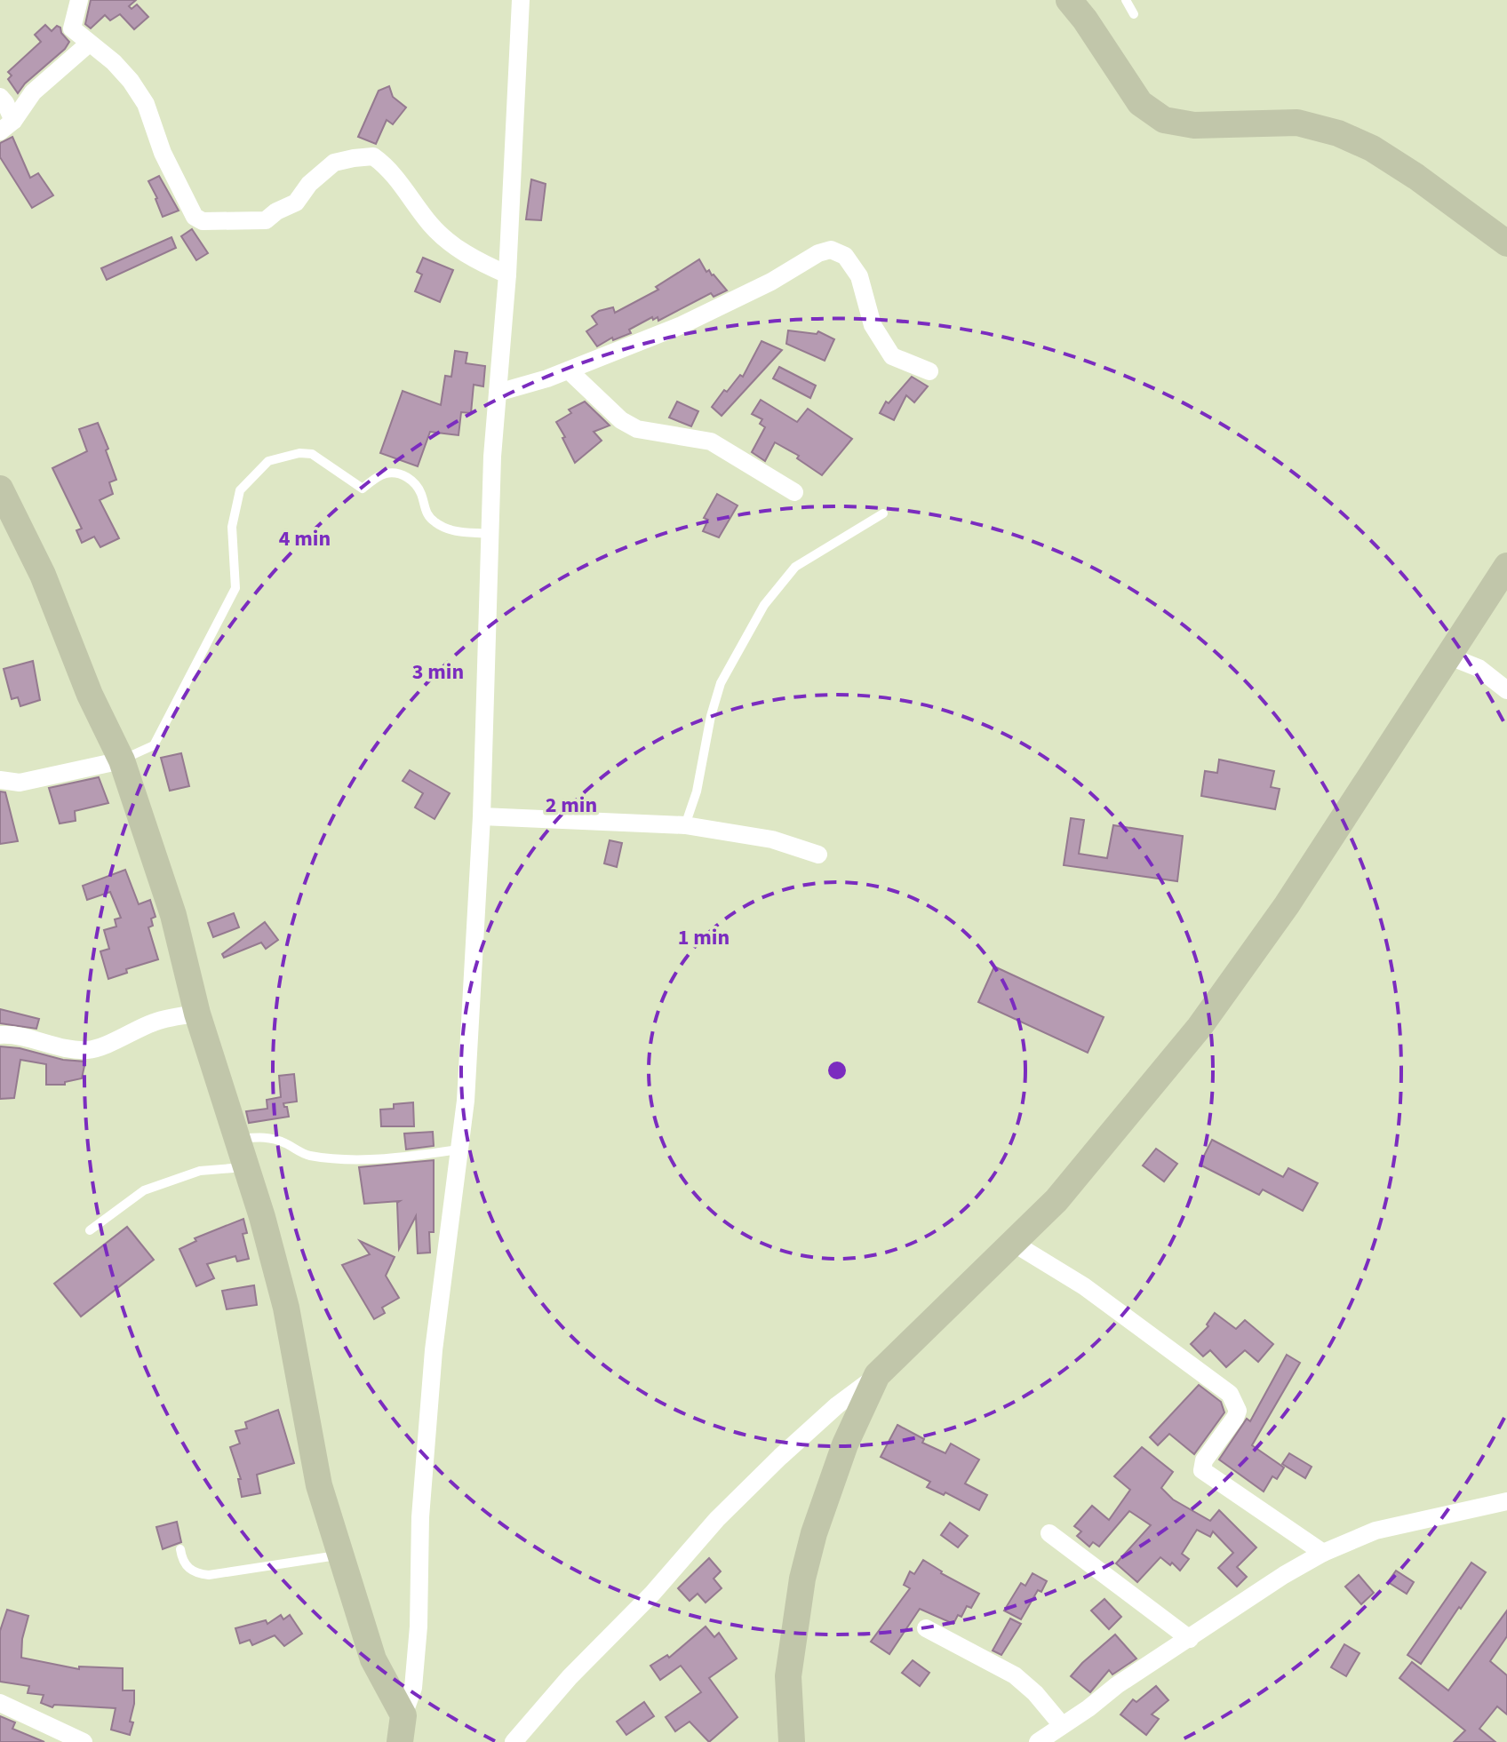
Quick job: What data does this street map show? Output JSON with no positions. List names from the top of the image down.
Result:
{
  "rings": [
    "4 min",
    "3 min",
    "2 min",
    "1 min"
  ]
}
